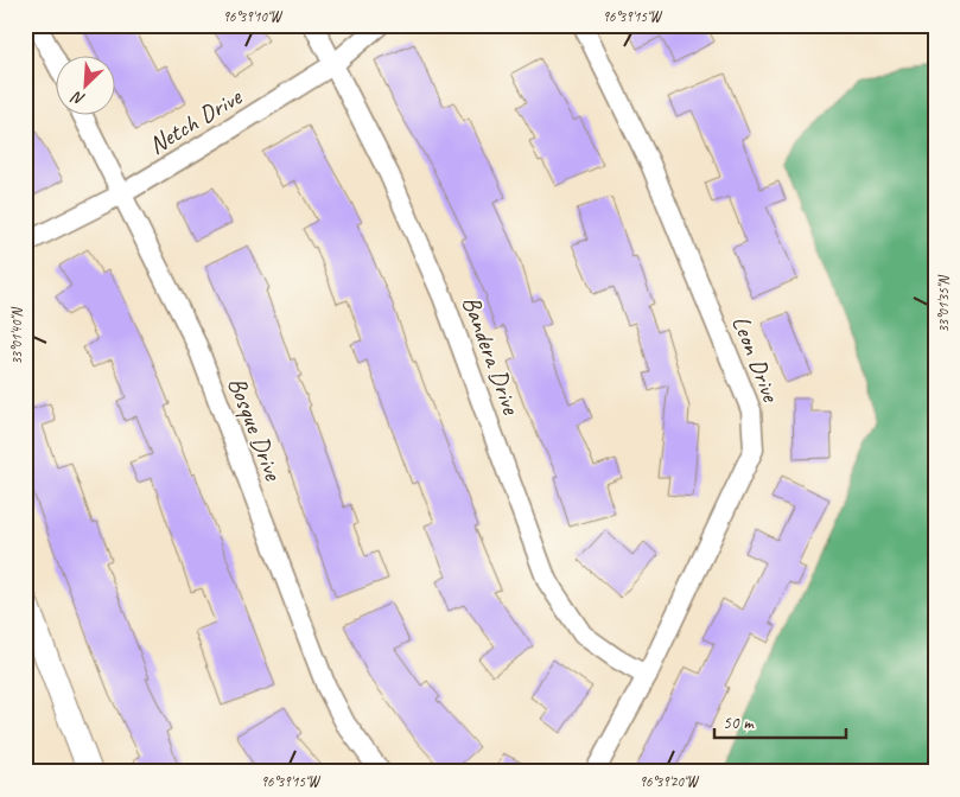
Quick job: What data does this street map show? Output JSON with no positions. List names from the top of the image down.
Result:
{
  "streets": {
    "street": [
      "Netch Drive",
      "Bandera Drive",
      "Leon Drive",
      "Bosque Drive"
    ]
  },
  "crossings": [
    ["Netch Drive", "Bandera Drive"],
    ["Netch Drive", "Bosque Drive"],
    ["Bandera Drive", "Leon Drive"]
  ],
  "scale_bar": "50 m",
  "north": "bottom left",
  "coordinates": [
    "96°39'10\"W",
    "96°39'15\"W",
    "33°01'35\"N",
    "33°01'40\"N",
    "96°39'20\"W"
  ]
}
